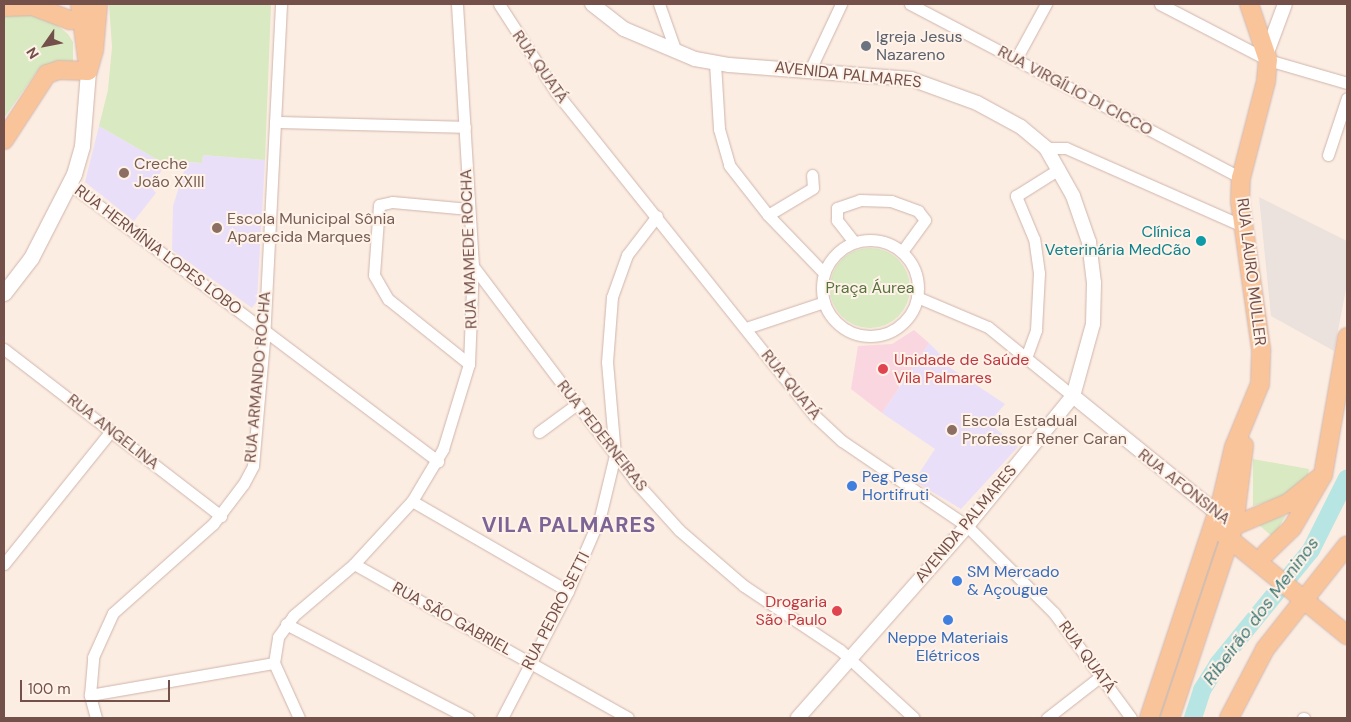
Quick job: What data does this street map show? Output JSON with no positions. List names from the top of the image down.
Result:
{
  "streets": {
    "main road": ["RUA LAURO MULLER", "RUA AFONSINA"],
    "street": [
      "RUA QUATÁ",
      "AVENIDA PALMARES",
      "RUA VIRGÍLIO DI CICCO",
      "RUA MAMEDE ROCHA",
      "RUA HERMÍNIA LOPES LOBO",
      "RUA ARMANDO ROCHA",
      "RUA ANGELINA",
      "RUA PEDERNEIRAS",
      "RUA PEDRO SETTI",
      "RUA SÃO GABRIEL"
    ]
  },
  "crossings": [
    ["RUA QUATÁ", "AVENIDA PALMARES"],
    ["RUA QUATÁ", "RUA PEDRO SETTI"],
    ["AVENIDA PALMARES", "RUA PEDERNEIRAS"],
    ["AVENIDA PALMARES", "RUA AFONSINA"],
    ["RUA VIRGÍLIO DI CICCO", "RUA LAURO MULLER"],
    ["RUA MAMEDE ROCHA", "RUA HERMÍNIA LOPES LOBO"],
    ["RUA MAMEDE ROCHA", "RUA PEDERNEIRAS"],
    ["RUA MAMEDE ROCHA", "RUA SÃO GABRIEL"],
    ["RUA HERMÍNIA LOPES LOBO", "RUA ARMANDO ROCHA"],
    ["RUA LAURO MULLER", "RUA AFONSINA"],
    ["RUA ARMANDO ROCHA", "RUA ANGELINA"],
    ["RUA PEDERNEIRAS", "RUA PEDRO SETTI"],
    ["RUA PEDRO SETTI", "RUA SÃO GABRIEL"]
  ],
  "districts": ["VILA PALMARES"],
  "water": ["Ribeirão dos Meninos"],
  "parks": ["Praça Áurea"],
  "places": [
    "Igreja Jesus Nazareno",
    "Creche João XXIII",
    "Escola Municipal Sônia Aparecida Marques",
    "Clínica Veterinária MedCão",
    "Unidade de Saúde Vila Palmares",
    "Escola Estadual Professor Rener Caran",
    "Peg Pese Hortifruti",
    "SM Mercado & Açougue",
    "Drogaria São Paulo",
    "Neppe Materiais Elétricos"
  ],
  "scale_bar": "100 m",
  "north": "bottom left"
}
